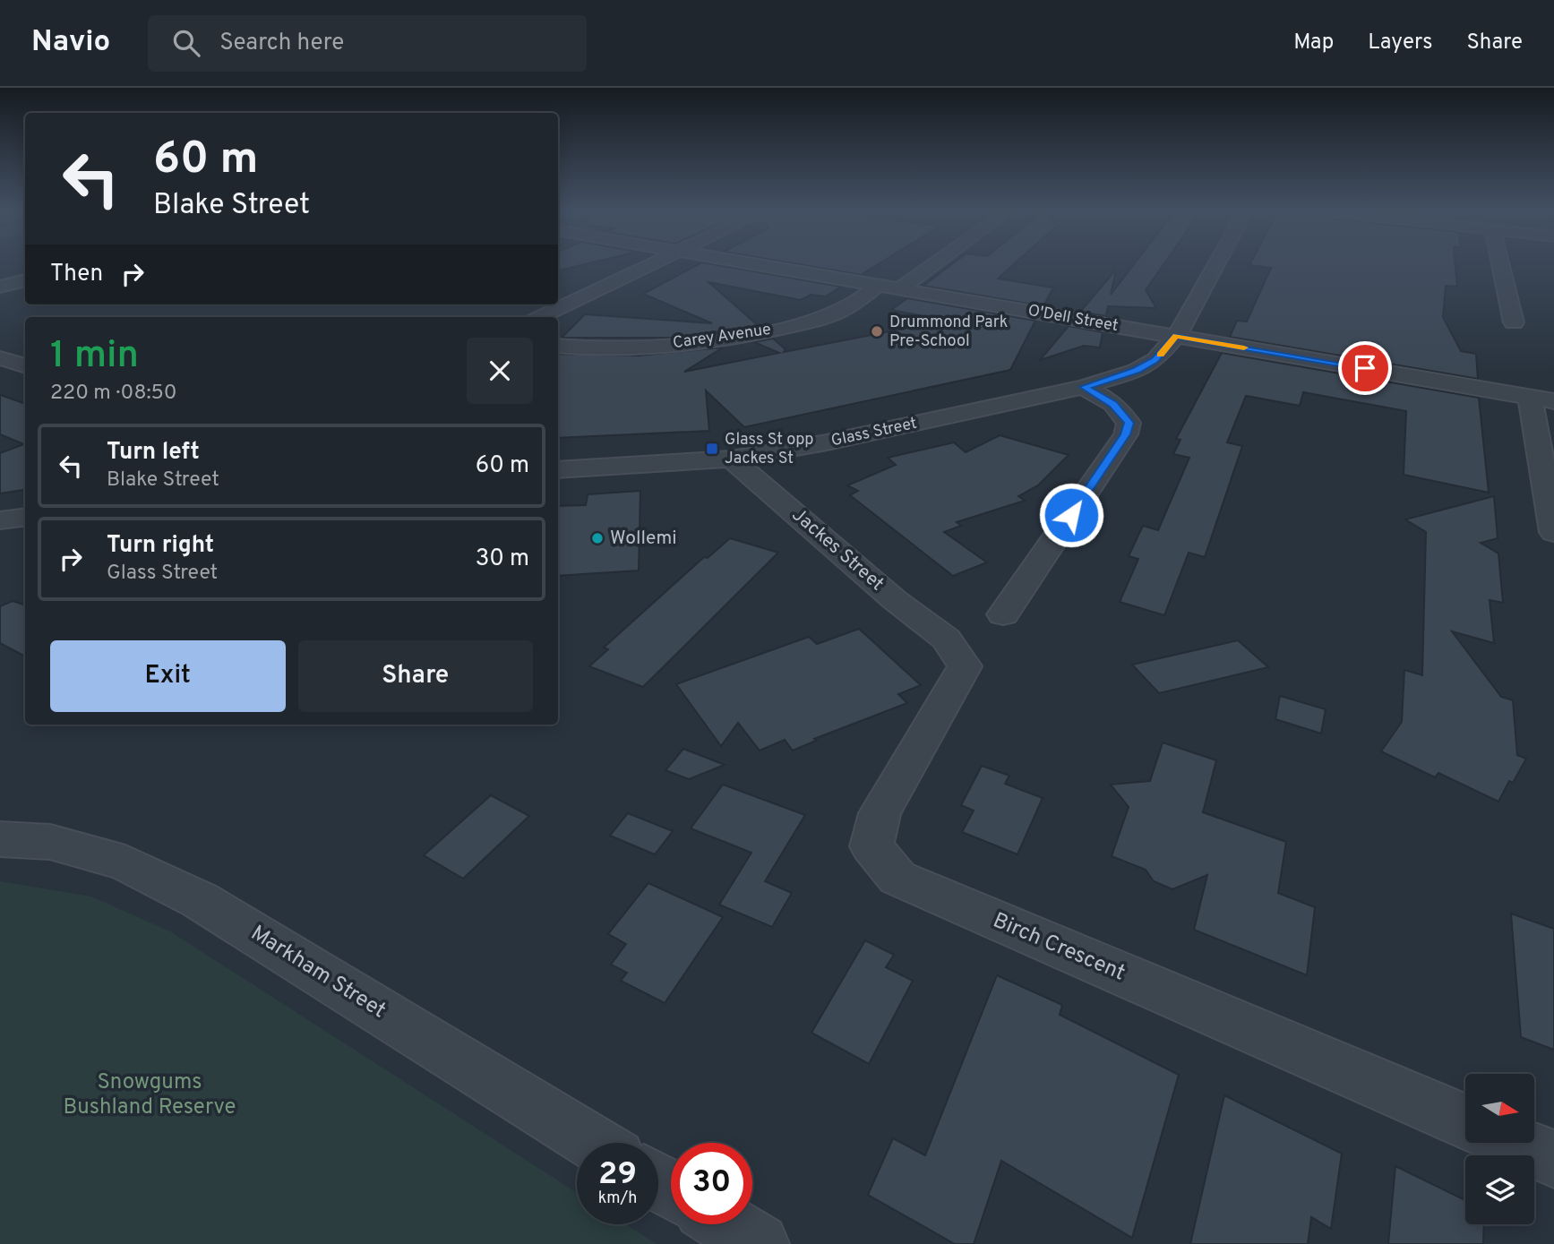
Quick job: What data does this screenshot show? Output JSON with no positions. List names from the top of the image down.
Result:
{
  "streets": {
    "street": [
      "O'Dell Street",
      "Carey Avenue",
      "Glass Street",
      "Jackes Street",
      "Birch Crescent",
      "Markham Street"
    ]
  },
  "crossings": [
    ["O'Dell Street", "Carey Avenue"],
    ["O'Dell Street", "Glass Street"],
    ["Glass Street", "Jackes Street"],
    ["Jackes Street", "Birch Crescent"]
  ],
  "parks": ["Snowgums Bushland Reserve"],
  "places": {
    "other": ["Drummond Park Pre-School", "Wollemi"],
    "transit": ["Glass St opp Jackes St"]
  },
  "north": "right",
  "page": {
    "header": "Navio",
    "search": "Search here",
    "nav": ["Map", "Layers", "Share"],
    "turn": ["60 m", "Blake Street"],
    "then": "Then",
    "heading": ["1 min", "220 m · 08:50"],
    "list": [
      {
        "name": "Turn left",
        "note": "Blake Street",
        "value": "60 m"
      },
      {
        "name": "Turn right",
        "note": "Glass Street",
        "value": "30 m"
      }
    ],
    "buttons": ["Exit", "Share"],
    "speed": "29 km/h",
    "limit": "30"
  }
}
